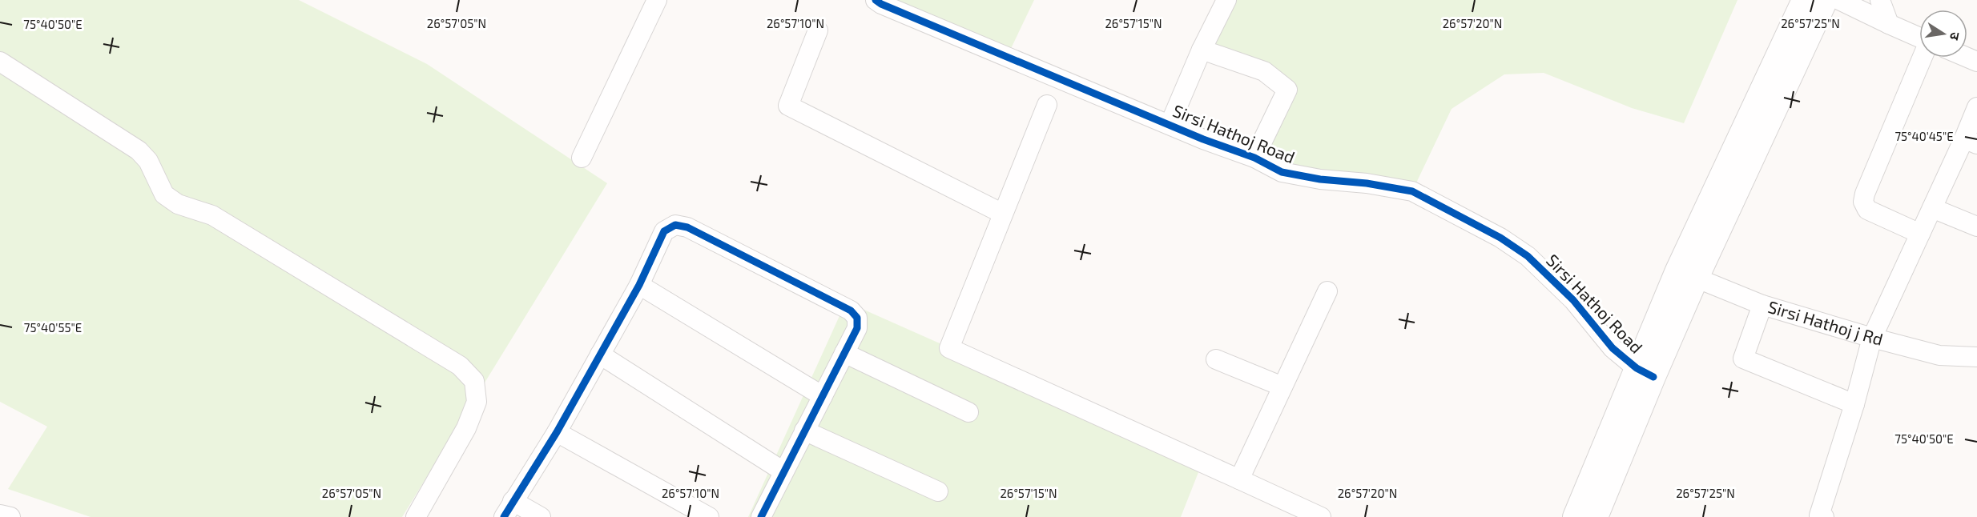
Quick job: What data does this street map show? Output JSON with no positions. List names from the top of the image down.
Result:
{
  "streets": {
    "street": ["Sirsi Hathoj Road", "Sirsi Hathoj j Rd"]
  },
  "north": "right",
  "coordinates": [
    "26°57'05\"N",
    "26°57'10\"N",
    "26°57'15\"N",
    "26°57'20\"N",
    "26°57'25\"N",
    "75°40'50\"E",
    "75°40'45\"E",
    "75°40'55\"E"
  ]
}
